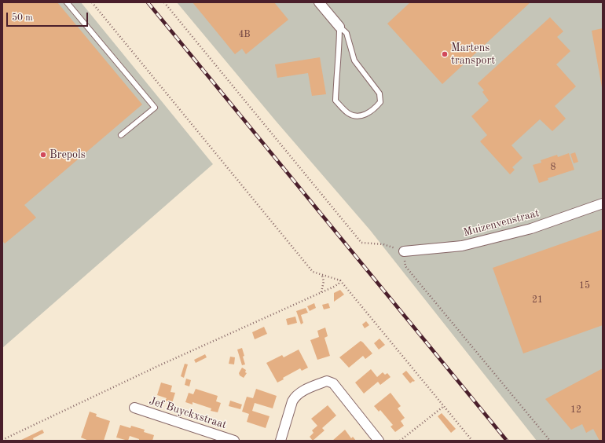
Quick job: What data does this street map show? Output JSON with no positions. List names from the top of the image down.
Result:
{
  "streets": {
    "street": ["Muizenvenstraat", "Jef Buyckxstraat"]
  },
  "places": ["Martens transport", "Brepols"],
  "house_numbers": [
    "4B",
    "8",
    "15",
    "21",
    "12"
  ],
  "scale_bar": "50 m"
}
